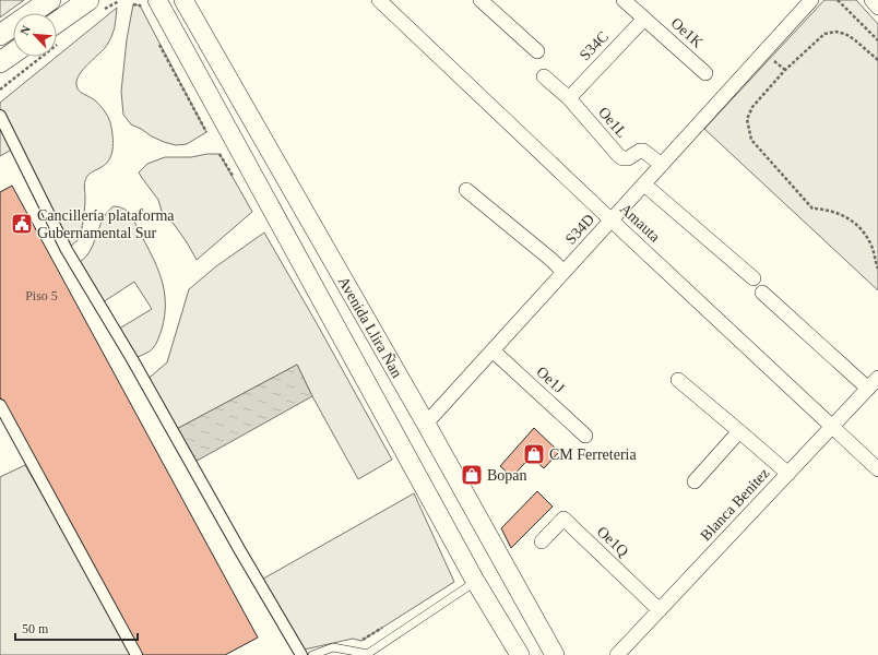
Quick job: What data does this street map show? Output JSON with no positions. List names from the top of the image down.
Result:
{
  "streets": {
    "street": [
      "Oe1K",
      "S34C",
      "Oe1L",
      "Amauta",
      "S34D",
      "Avenida Llira Ñan",
      "Oe1J",
      "Blanca Benitez",
      "Oe1Q"
    ]
  },
  "crossings": [
    ["Oe1K", "S34C"],
    ["S34C", "Oe1L"],
    ["Oe1L", "S34D"],
    ["Amauta", "S34D"],
    ["Amauta", "Blanca Benitez"],
    ["S34D", "Avenida Llira Ñan"],
    ["S34D", "Oe1J"],
    ["Blanca Benitez", "Oe1Q"]
  ],
  "places": {
    "public building": ["Cancillería plataforma Gubernamental Sur"],
    "shop": ["CM Ferreteria", "Bopan"]
  },
  "house_numbers": ["Piso 5"],
  "scale_bar": "50 m",
  "north": "top left"
}
